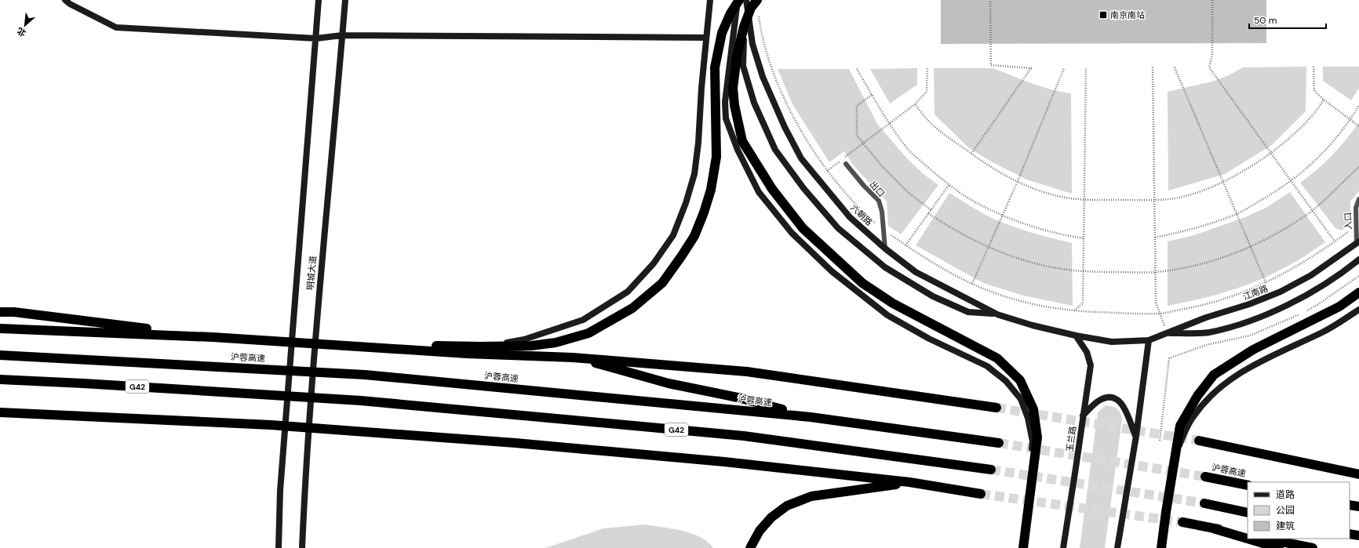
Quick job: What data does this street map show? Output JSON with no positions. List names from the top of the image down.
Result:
{
  "streets": {
    "highway": ["沪蓉高速", "G42"],
    "street": [
      "六朝路",
      "明城大道",
      "江南路",
      "玉兰路"
    ],
    "lane": ["出口", "入口"]
  },
  "crossings": [
    ["出口", "六朝路"],
    ["六朝路", "江南路"],
    ["六朝路", "玉兰路"],
    ["入口", "江南路"]
  ],
  "places": {
    "transit": ["南京南站"]
  },
  "legend": ["道路", "公园", "建筑"],
  "scale_bar": "50 m",
  "north": "bottom left"
}
